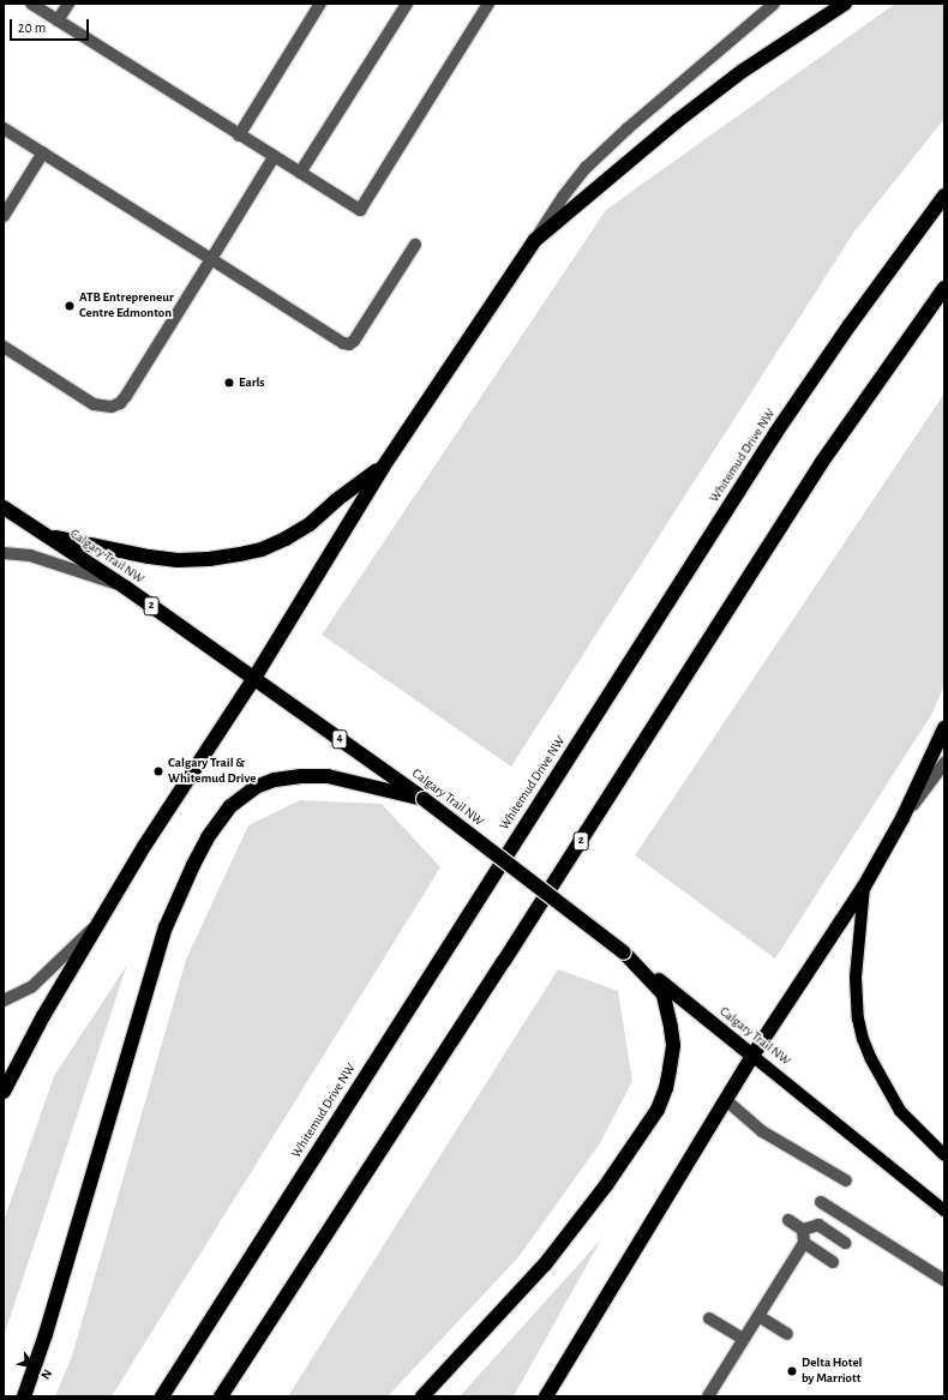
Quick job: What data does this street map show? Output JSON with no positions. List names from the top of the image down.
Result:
{
  "streets": {
    "highway": [
      "Whitemud Drive NW",
      "Calgary Trail NW",
      "2",
      "4"
    ]
  },
  "places": [
    "ATB Entrepreneur Centre Edmonton",
    "Earls",
    "Calgary Trail & Whitemud Drive",
    "Delta Hotel by Marriott"
  ],
  "scale_bar": "20 m",
  "north": "bottom right"
}
